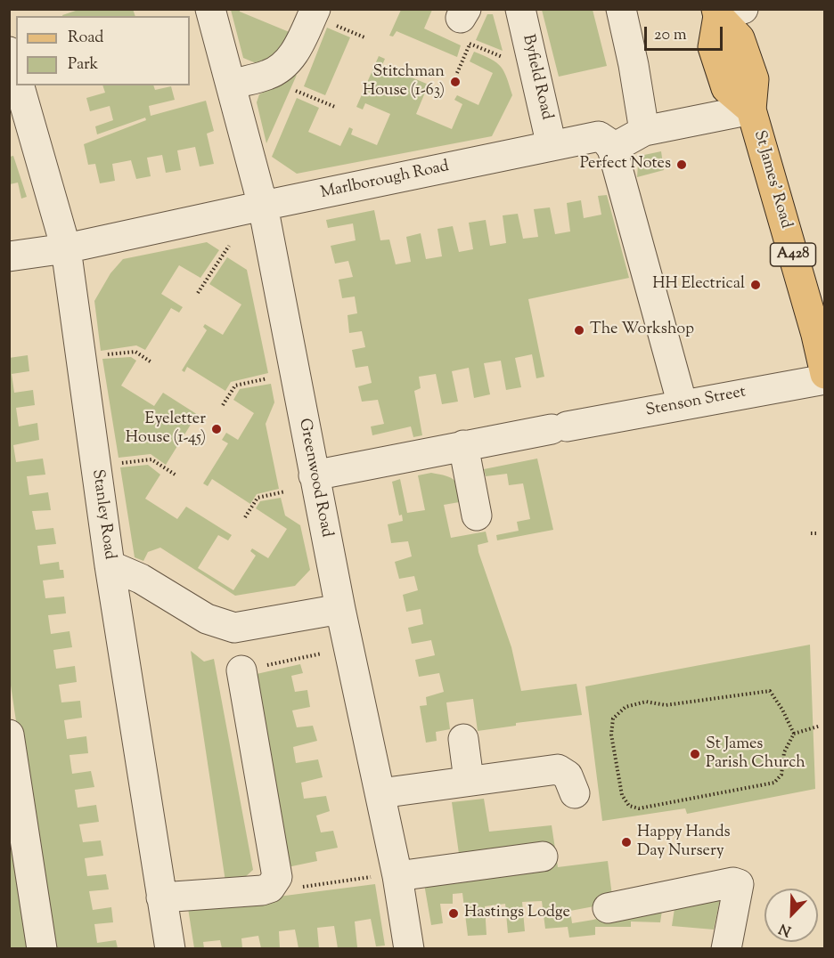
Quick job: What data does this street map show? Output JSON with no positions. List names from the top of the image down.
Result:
{
  "streets": {
    "main road": ["St James' Road", "A428"],
    "street": [
      "Byfield Road",
      "Marlborough Road",
      "Stenson Street",
      "Greenwood Road",
      "Stanley Road"
    ]
  },
  "crossings": [
    ["Byfield Road", "Marlborough Road"],
    ["Marlborough Road", "Greenwood Road"],
    ["Marlborough Road", "Stanley Road"],
    ["Stenson Street", "Greenwood Road"]
  ],
  "places": [
    "Stitchman House (1-63)",
    "Perfect Notes",
    "HH Electrical",
    "The Workshop",
    "Eyeletter House (1-45)",
    "St James Parish Church",
    "Happy Hands Day Nursery",
    "Hastings Lodge"
  ],
  "legend": ["Road", "Park"],
  "scale_bar": "20 m",
  "north": "bottom left"
}
